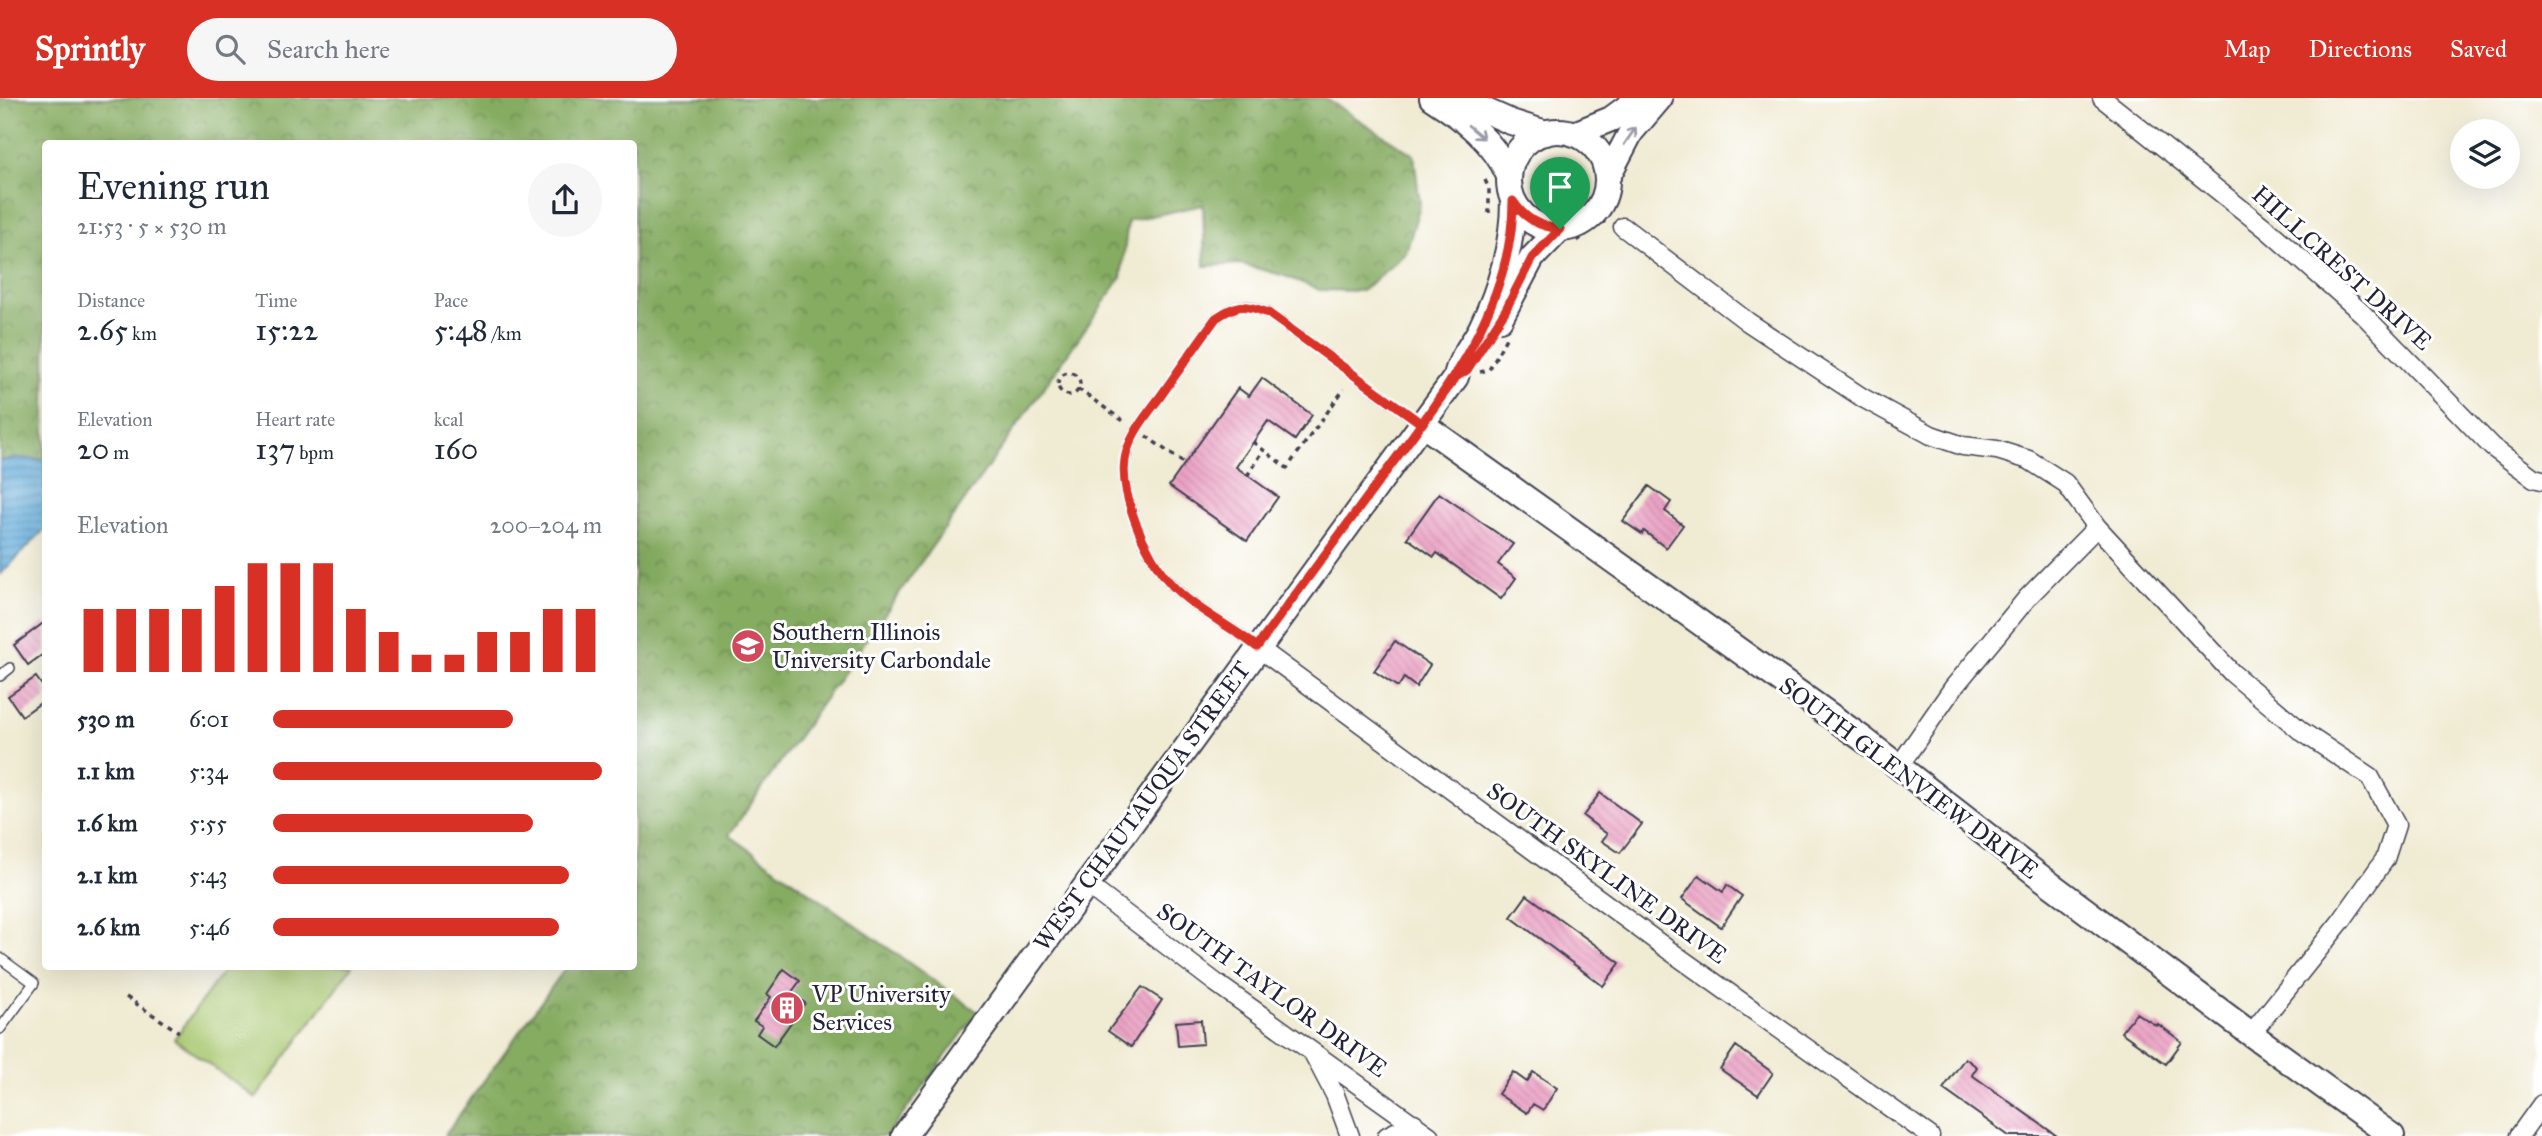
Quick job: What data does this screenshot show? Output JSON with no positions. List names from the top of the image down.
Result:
{
  "streets": {
    "street": [
      "HILLCREST DRIVE",
      "SOUTH GLENVIEW DRIVE",
      "WEST CHAUTAUQUA STREET",
      "SOUTH SKYLINE DRIVE",
      "SOUTH TAYLOR DRIVE"
    ]
  },
  "crossings": [
    ["SOUTH GLENVIEW DRIVE", "WEST CHAUTAUQUA STREET"],
    ["WEST CHAUTAUQUA STREET", "SOUTH SKYLINE DRIVE"],
    ["WEST CHAUTAUQUA STREET", "SOUTH TAYLOR DRIVE"]
  ],
  "places": {
    "school or university": ["Southern Illinois University Carbondale"],
    "building": ["VP University Services"]
  },
  "page": {
    "header": "Sprintly",
    "search": "Search here",
    "nav": ["Map", "Directions", "Saved"],
    "heading": ["Evening run", "21:53 · 5 × 530 m"],
    "stats": [
      ["Distance", "2.65 km"],
      ["Time", "15:22"],
      ["Pace", "5:48 /km"],
      ["Elevation", "20 m"],
      ["Heart rate", "137 bpm"],
      ["kcal", "160"]
    ],
    "chart": ["Elevation", "200–204 m"],
    "list": [
      {
        "name": "530 m",
        "note": "6:01"
      },
      {
        "name": "1.1 km",
        "note": "5:34"
      },
      {
        "name": "1.6 km",
        "note": "5:55"
      },
      {
        "name": "2.1 km",
        "note": "5:43"
      },
      {
        "name": "2.6 km",
        "note": "5:46"
      }
    ]
  }
}
